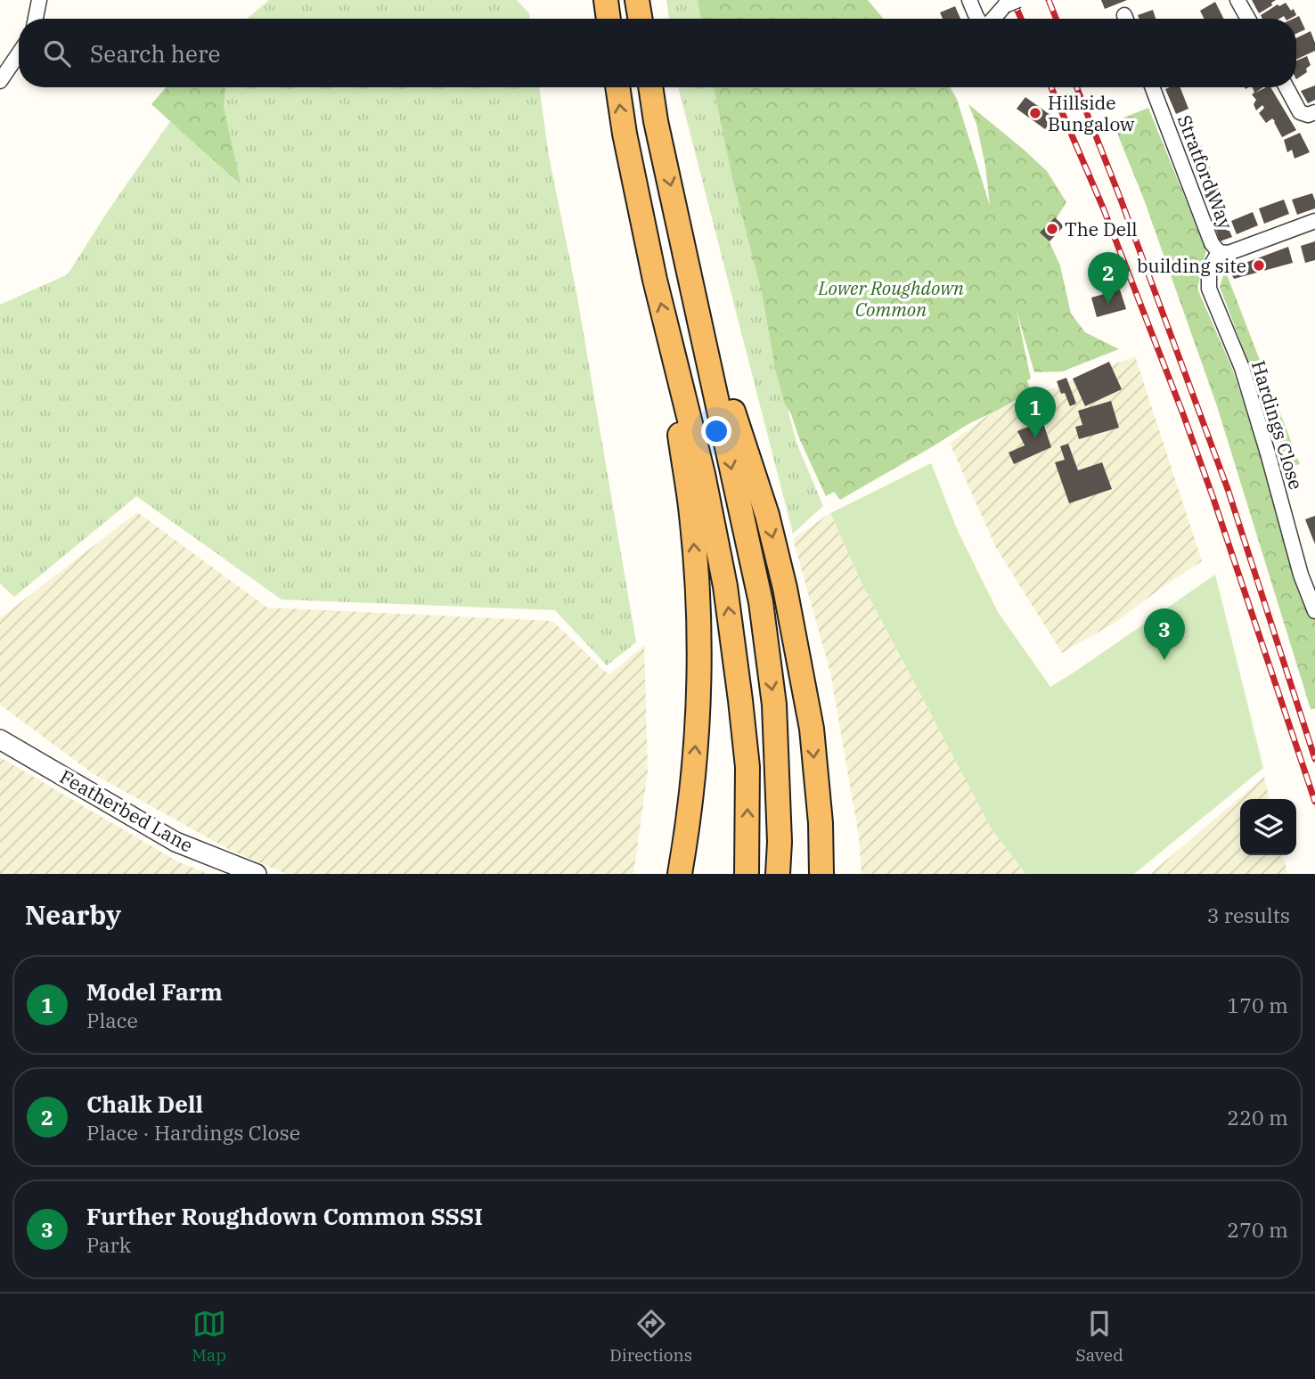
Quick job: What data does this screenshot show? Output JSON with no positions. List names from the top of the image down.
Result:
{
  "streets": {
    "street": ["Stratford Way", "Hardings Close", "Featherbed Lane"]
  },
  "crossings": [
    ["Stratford Way", "Hardings Close"]
  ],
  "parks": ["Lower Roughdown Common"],
  "places": ["Hillside Bungalow", "The Dell", "building site"],
  "page": {
    "search": "Search here",
    "pins": ["2", "1", "3"],
    "heading": ["Nearby", "3 results"],
    "list": [
      {
        "mark": "1",
        "name": "Model Farm",
        "note": "Place",
        "value": "170 m"
      },
      {
        "mark": "2",
        "name": "Chalk Dell",
        "note": "Place · Hardings Close",
        "value": "220 m"
      },
      {
        "mark": "3",
        "name": "Further Roughdown Common SSSI",
        "note": "Park",
        "value": "270 m"
      }
    ],
    "nav": ["Map", "Directions", "Saved"]
  }
}
